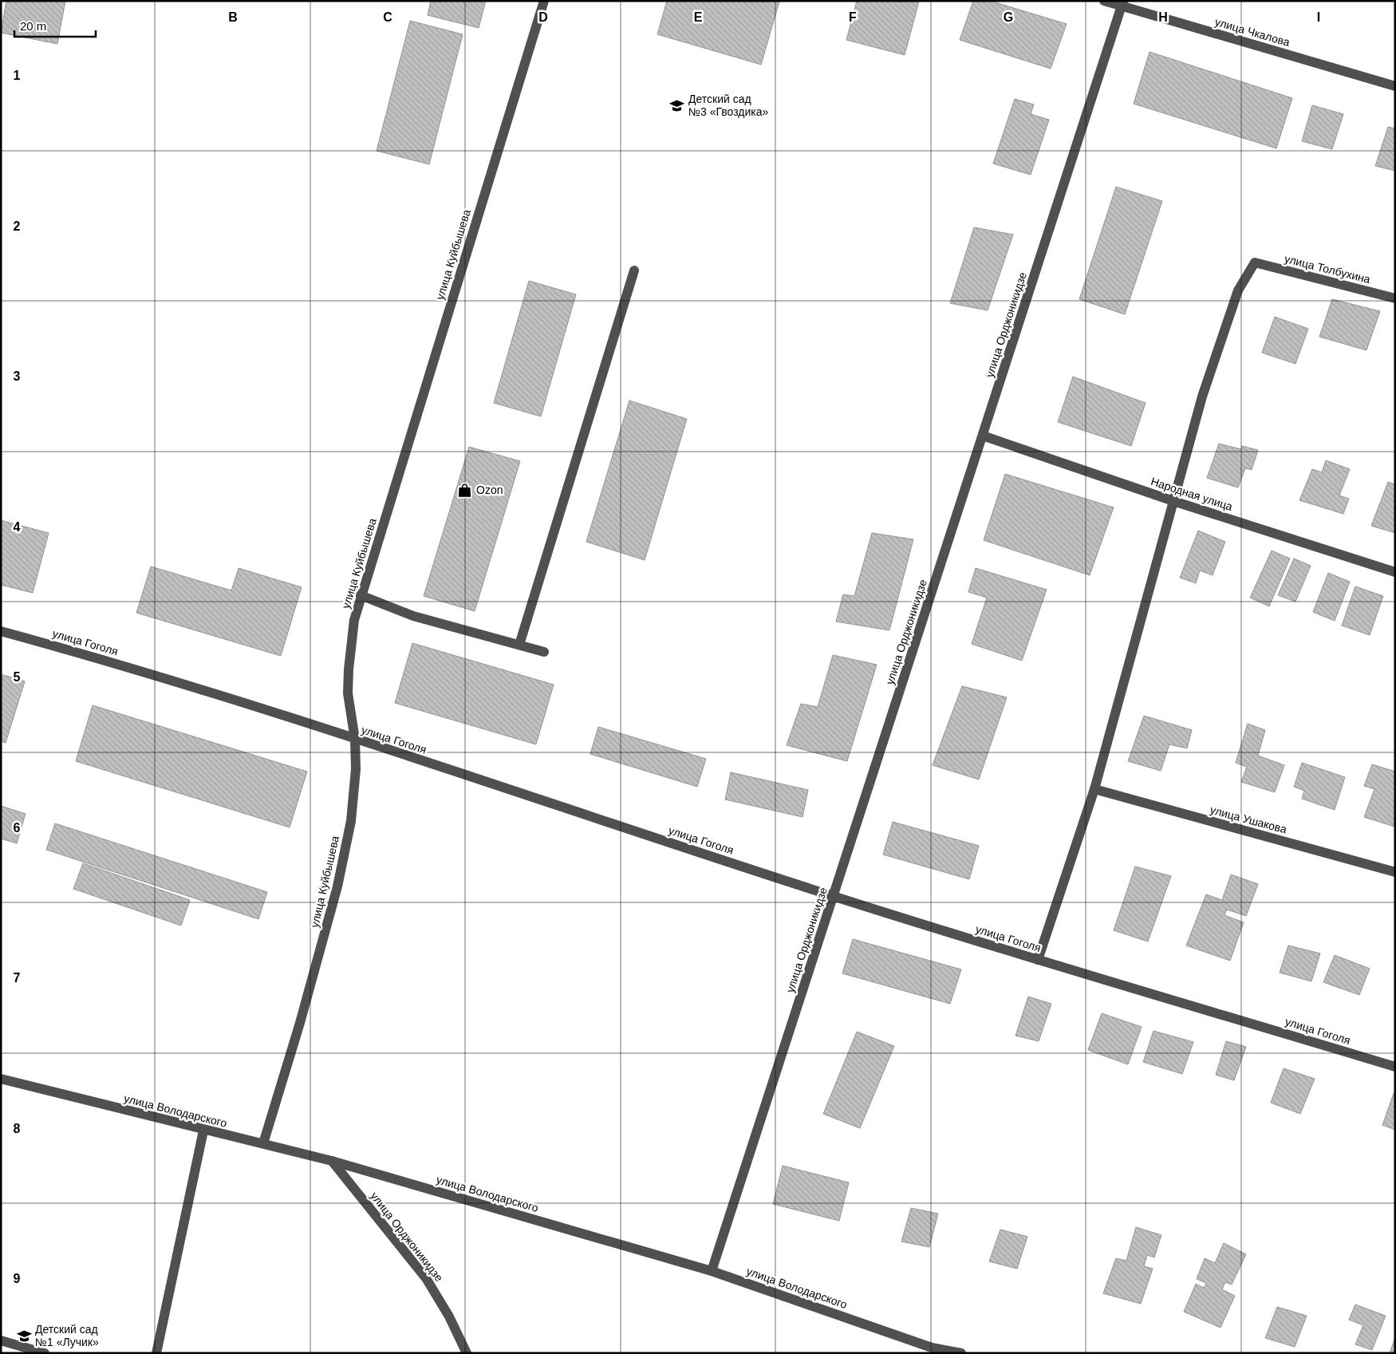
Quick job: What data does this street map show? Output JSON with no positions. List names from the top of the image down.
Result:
{
  "streets": {
    "street": [
      "улица Чкалова",
      "улица Куйбышева",
      "улица Толбухина",
      "улица Орджоникидзе",
      "Народная улица",
      "улица Гоголя",
      "улица Ушакова",
      "улица Володарского"
    ]
  },
  "crossings": [
    ["улица Чкалова", "улица Орджоникидзе"],
    ["улица Куйбышева", "улица Гоголя"],
    ["улица Куйбышева", "улица Володарского"],
    ["улица Толбухина", "Народная улица"],
    ["улица Орджоникидзе", "Народная улица"],
    ["улица Орджоникидзе", "улица Гоголя"],
    ["улица Орджоникидзе", "улица Володарского"]
  ],
  "places": {
    "school or university": ["Детский сад №3 «Гвоздика»", "Детский сад №1 «Лучик»"],
    "shop": ["Ozon"]
  },
  "scale_bar": "20 m",
  "grid": {
    "columns": [
      "B",
      "C",
      "D",
      "E",
      "F",
      "G",
      "H",
      "I"
    ],
    "rows": [
      "1",
      "2",
      "3",
      "4",
      "5",
      "6",
      "7",
      "8",
      "9"
    ]
  }
}
